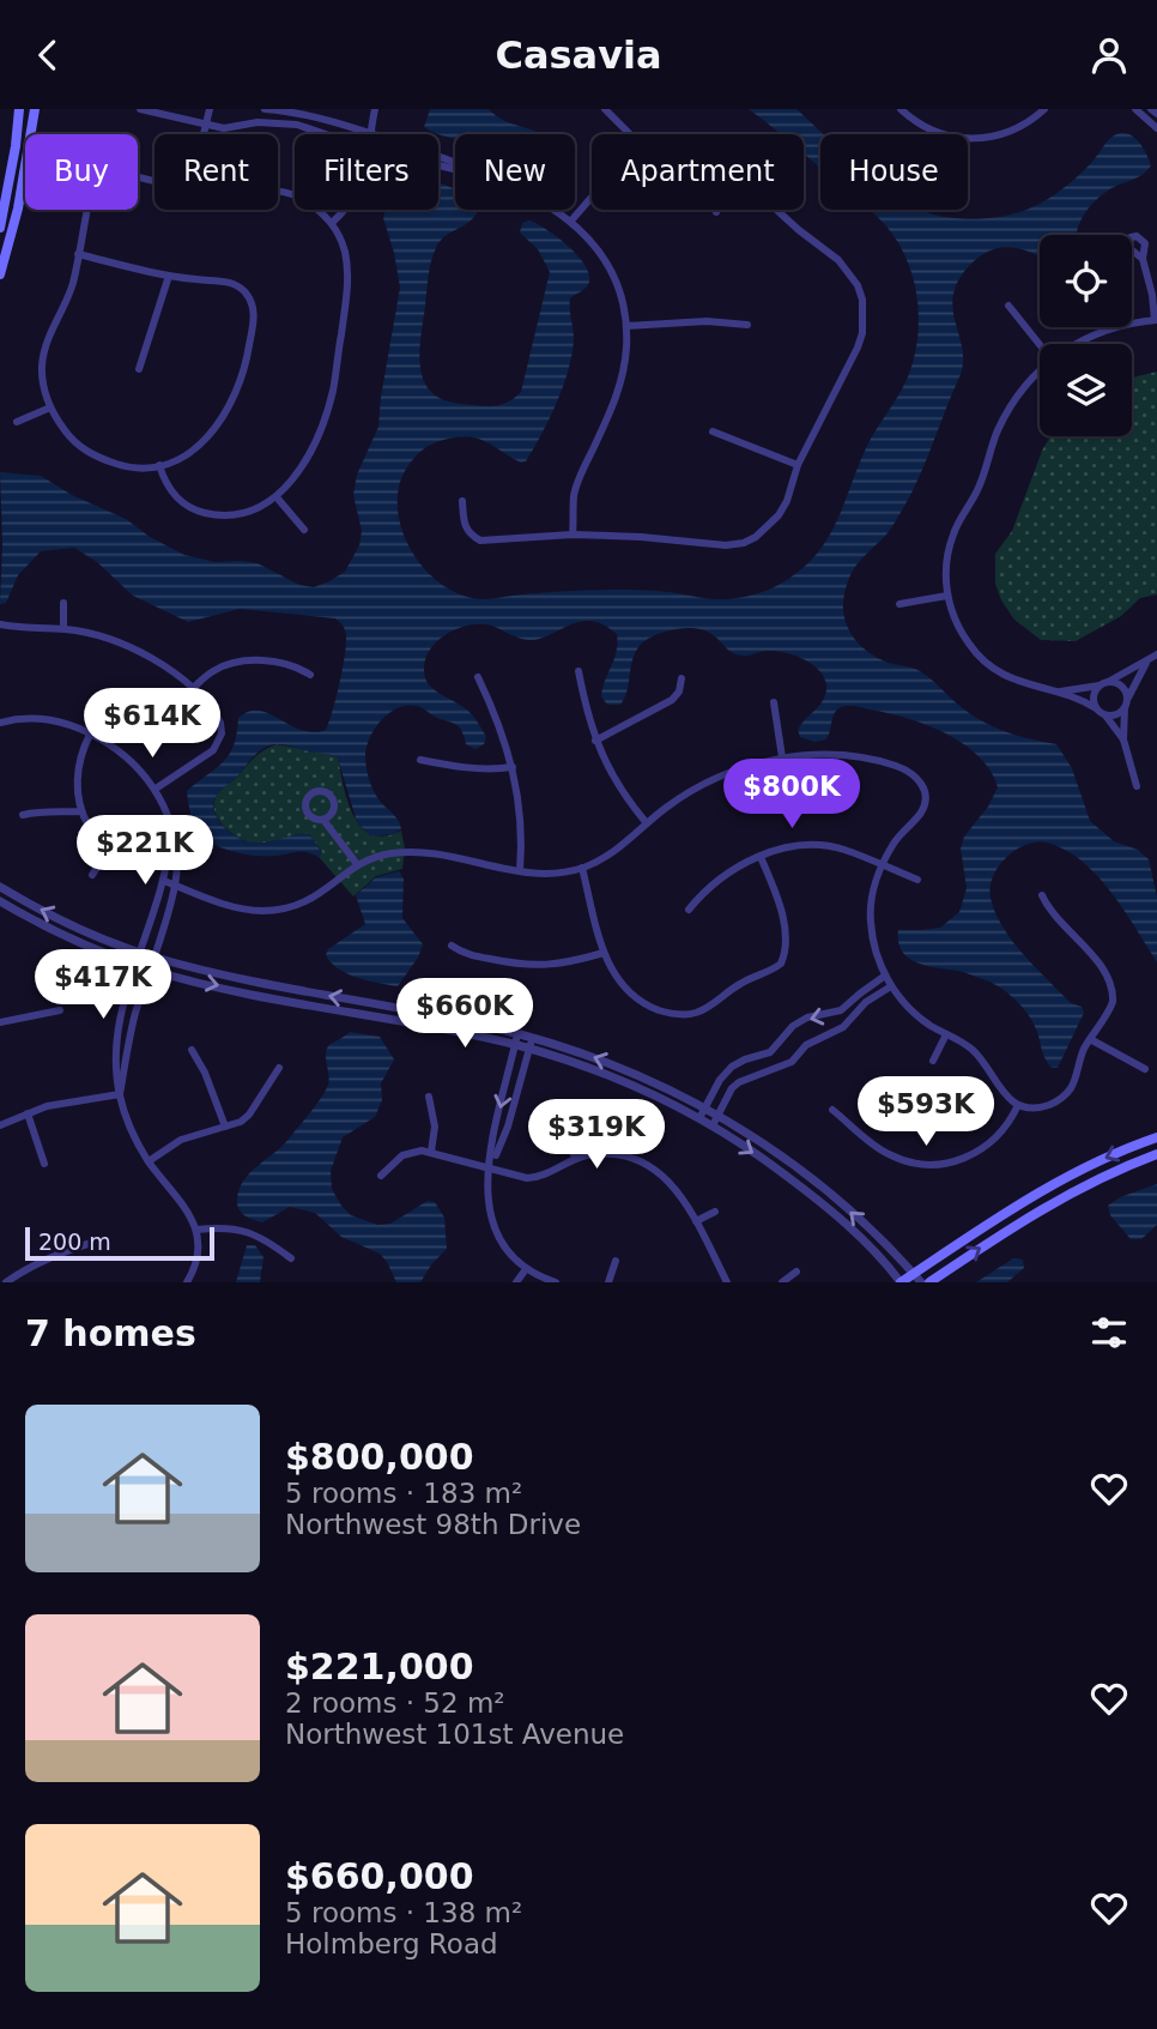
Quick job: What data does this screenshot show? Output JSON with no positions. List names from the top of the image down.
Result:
{
  "scale_bar": "200 m",
  "page": {
    "header": "Casavia",
    "chip": [
      "Buy",
      "Rent",
      "Filters",
      "New",
      "Apartment",
      "House"
    ],
    "price": [
      "$614K",
      "$800K",
      "$221K",
      "$417K",
      "$660K",
      "$593K",
      "$319K"
    ],
    "scale": "200 m",
    "heading": "7 homes",
    "list": [
      {
        "name": "$800,000",
        "note": "5 rooms · 183 m² · Northwest 98th Drive"
      },
      {
        "name": "$221,000",
        "note": "2 rooms · 52 m² · Northwest 101st Avenue"
      },
      {
        "name": "$660,000",
        "note": "5 rooms · 138 m² · Holmberg Road"
      }
    ]
  }
}
